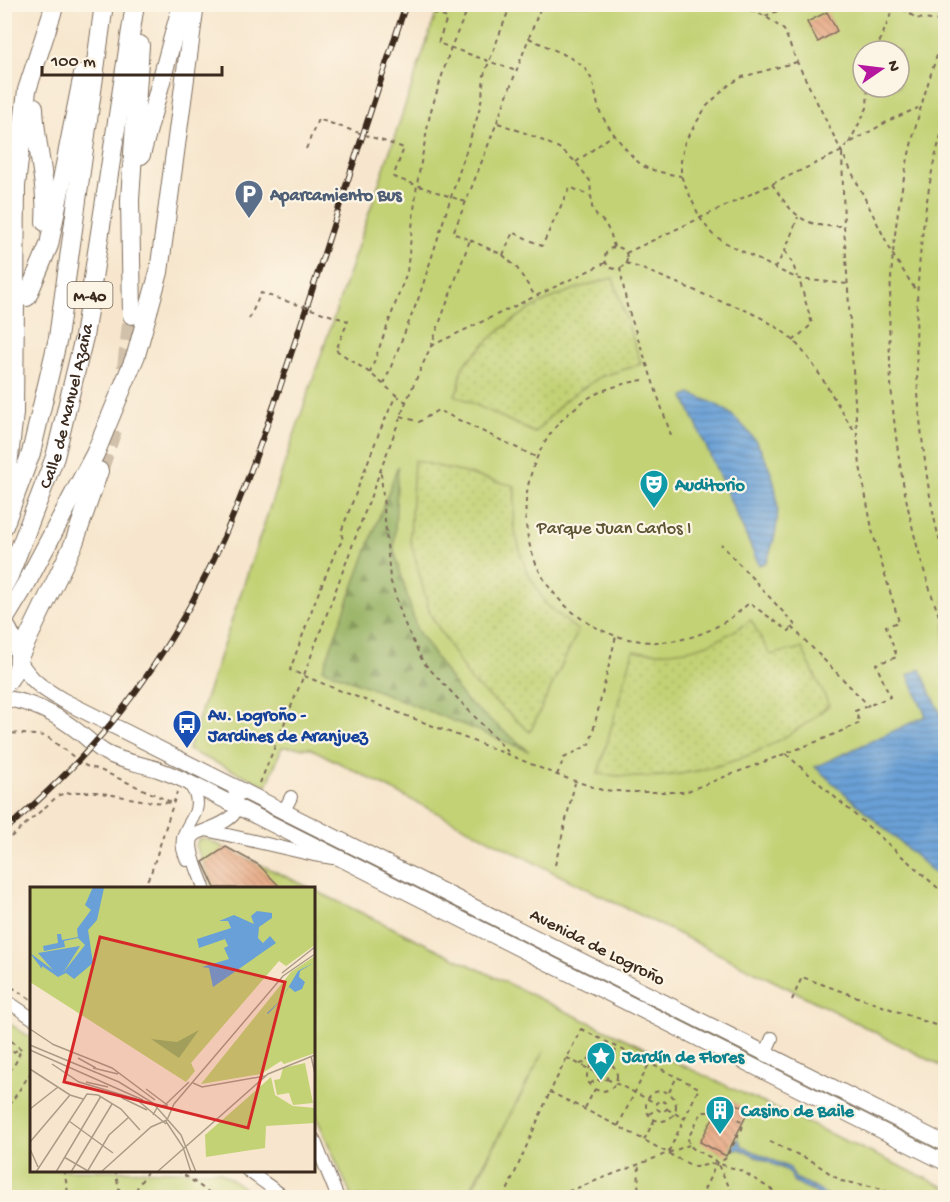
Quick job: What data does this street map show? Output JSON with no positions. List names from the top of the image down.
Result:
{
  "streets": {
    "highway": ["M-40", "Calle de Manuel Azaña"],
    "main road": ["Avenida de Logroño"]
  },
  "parks": ["Parque Juan Carlos I"],
  "places": {
    "parking": ["Aparcamiento Bus"],
    "theatre": ["Auditorio"],
    "bus stop": ["Av. Logroño - Jardines de Aranjuez"],
    "place": ["Jardín de Flores"],
    "building": ["Casino de Baile"]
  },
  "scale_bar": "100 m",
  "north": "right"
}
